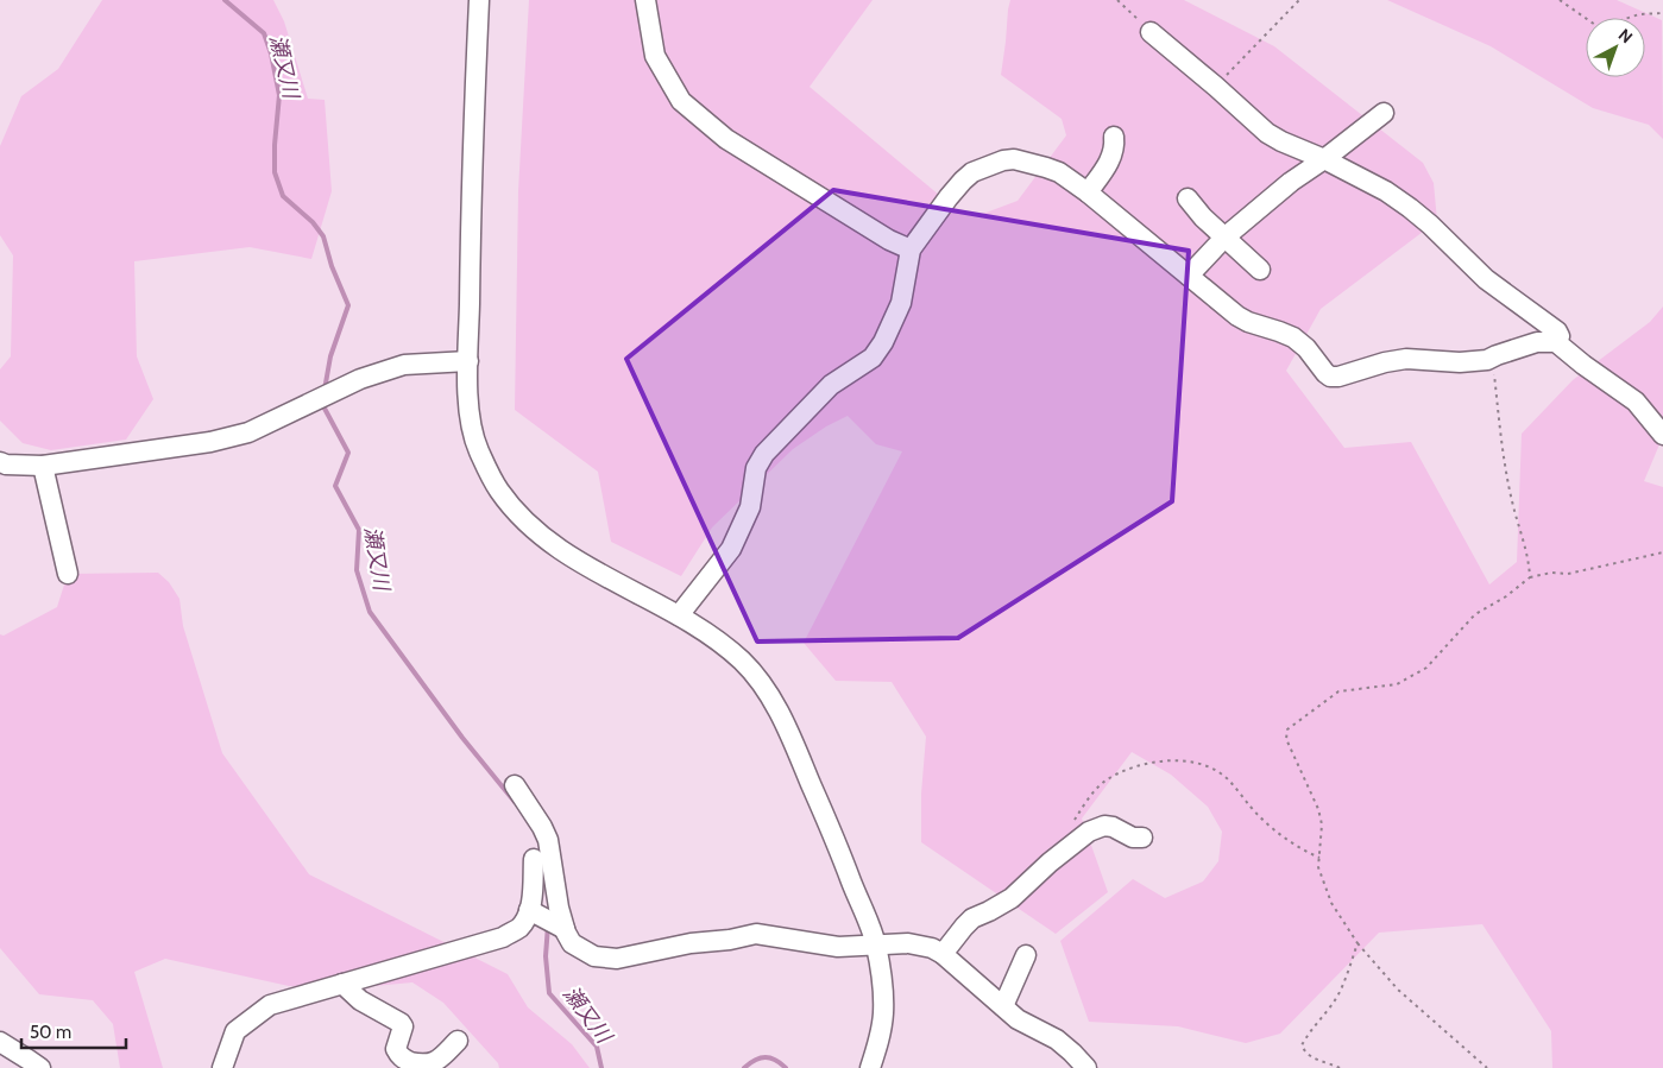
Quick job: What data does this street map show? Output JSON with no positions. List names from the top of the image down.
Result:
{
  "water": ["瀬又川"],
  "scale_bar": "50 m",
  "north": "top right"
}
